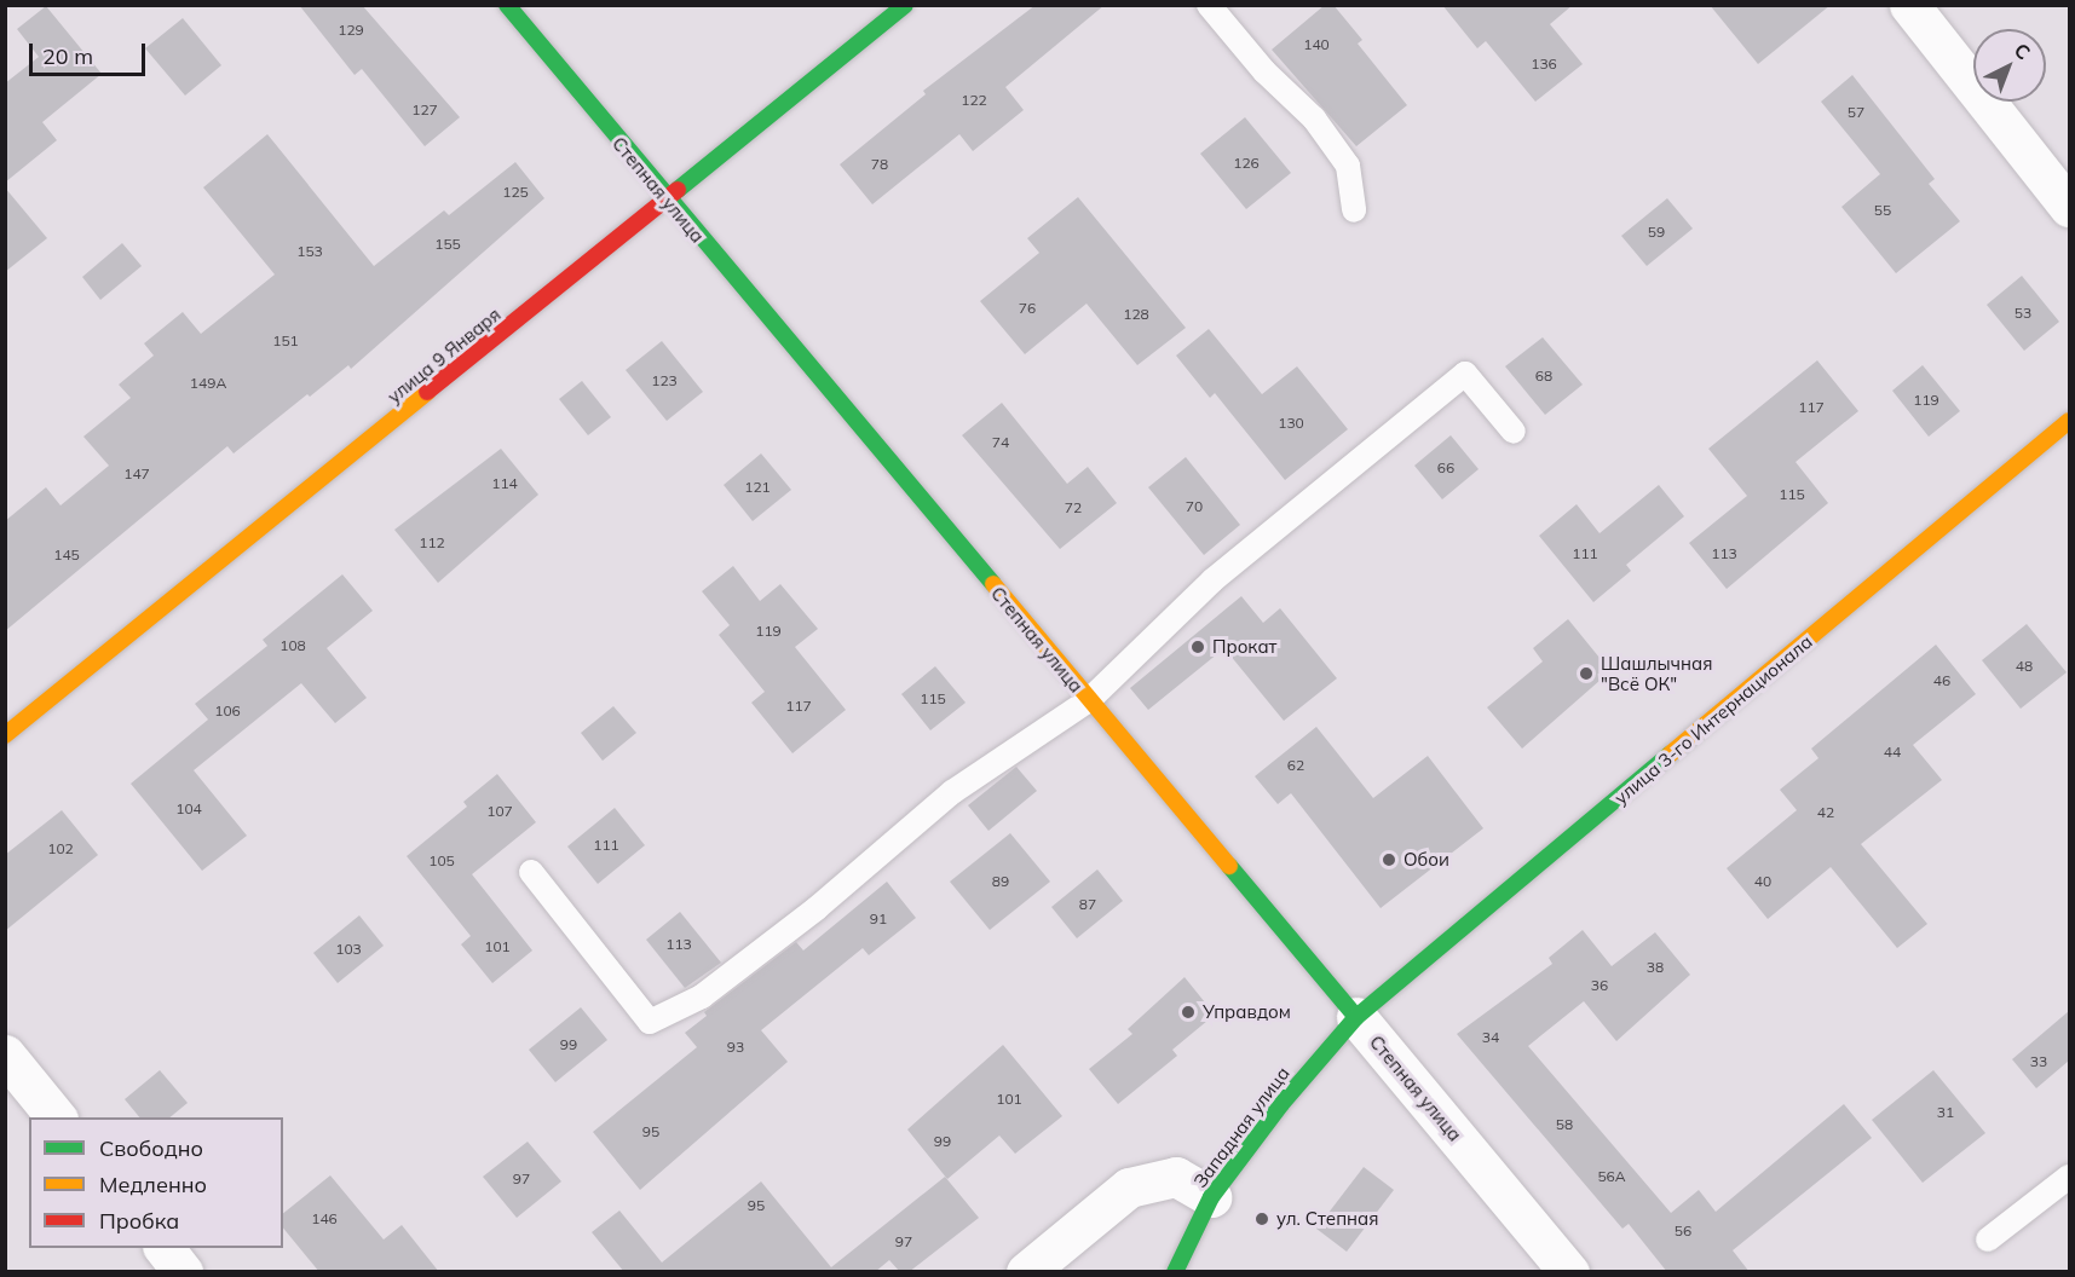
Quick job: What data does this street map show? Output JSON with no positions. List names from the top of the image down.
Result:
{
  "streets": {
    "street": [
      "Степная улица",
      "улица 9 Января",
      "улица 3-го Интернационала",
      "Западная улица"
    ]
  },
  "crossings": [
    ["Степная улица", "улица 9 Января"],
    ["Степная улица", "улица 3-го Интернационала"],
    ["Степная улица", "Западная улица"],
    ["улица 3-го Интернационала", "Западная улица"]
  ],
  "places": [
    "Прокат",
    "Шашлычная \"Всё ОК\"",
    "Обои",
    "Управдом",
    "ул. Степная"
  ],
  "house_numbers": [
    "129",
    "140",
    "136",
    "122",
    "127",
    "57",
    "126",
    "78",
    "125",
    "55",
    "59",
    "155",
    "153",
    "76",
    "53",
    "128",
    "151",
    "68",
    "123",
    "149А",
    "119",
    "117",
    "130",
    "74",
    "66",
    "147",
    "114",
    "121",
    "115",
    "70",
    "72",
    "112",
    "111",
    "113",
    "145",
    "119",
    "108",
    "48",
    "46",
    "115",
    "117",
    "106",
    "44",
    "62",
    "104",
    "107",
    "42",
    "111",
    "102",
    "105",
    "89",
    "40",
    "87",
    "91",
    "113",
    "101",
    "103",
    "38",
    "36",
    "34",
    "99",
    "93",
    "33",
    "101",
    "31",
    "58",
    "95",
    "99",
    "56А",
    "97",
    "95",
    "146",
    "56",
    "97"
  ],
  "legend": ["Свободно", "Медленно", "Пробка"],
  "scale_bar": "20 m",
  "north": "top right"
}
